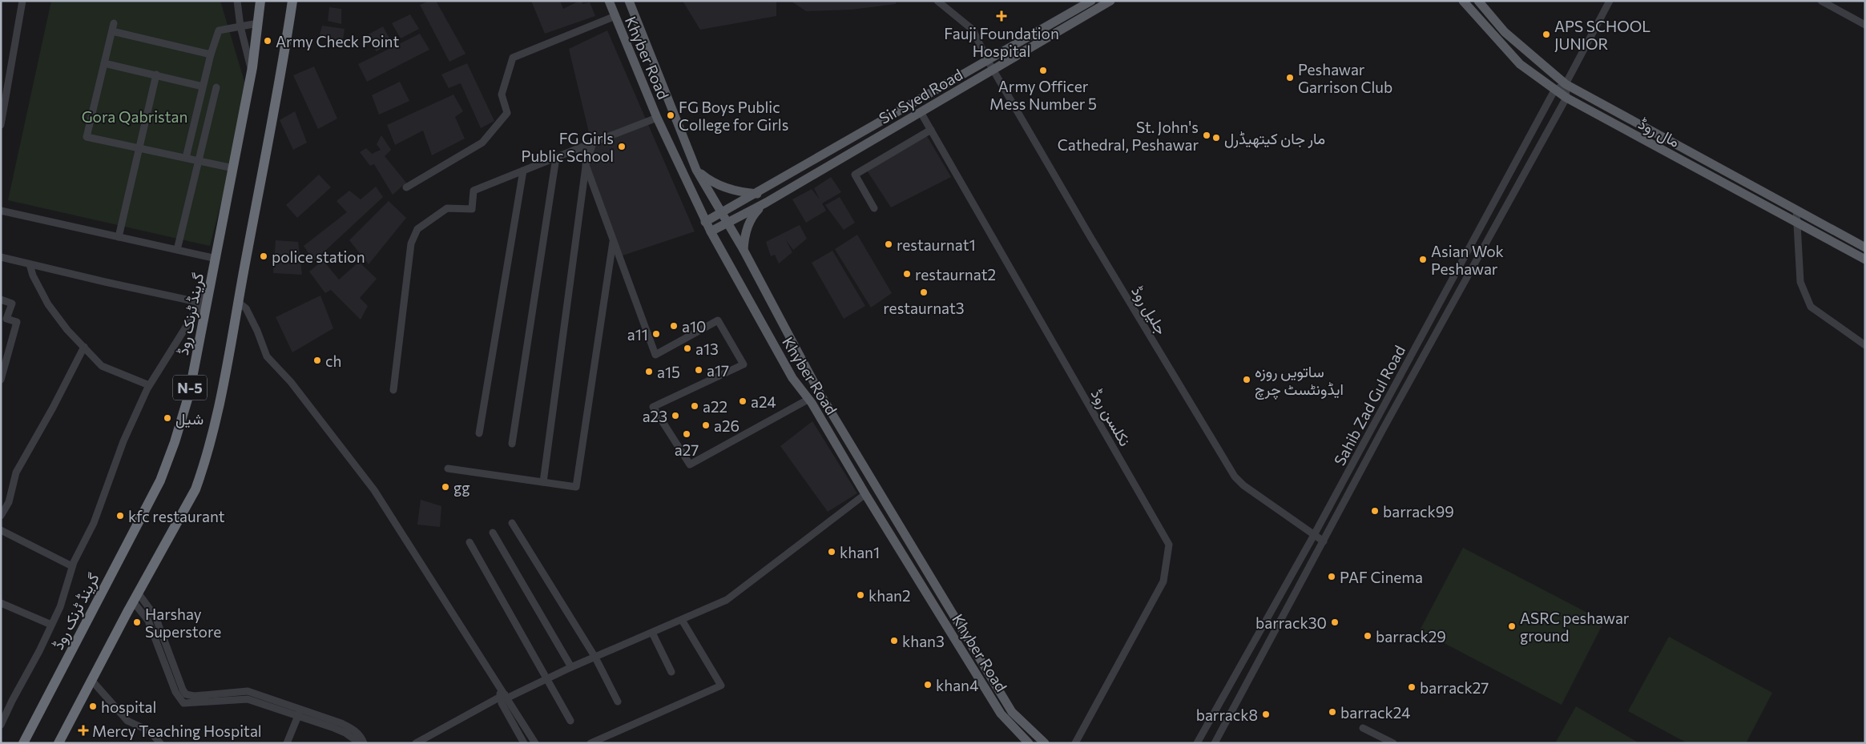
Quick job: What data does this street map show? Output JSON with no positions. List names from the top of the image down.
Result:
{
  "streets": {
    "highway": ["گرینڈ ٹرنک روڈ", "N-5"],
    "main road": ["Khyber Road", "Sir Syed Road", "مال روڈ"],
    "street": ["جلیل روڈ", "Sahib Zad Gul Road", "نکلسن روڈ"]
  },
  "crossings": [
    ["Khyber Road", "Sir Syed Road"],
    ["Sir Syed Road", "جلیل روڈ"],
    ["Sir Syed Road", "نکلسن روڈ"],
    ["مال روڈ", "Sahib Zad Gul Road"],
    ["جلیل روڈ", "Sahib Zad Gul Road"]
  ],
  "parks": ["Gora Qabristan"],
  "places": {
    "health": ["Fauji Foundation Hospital", "Mercy Teaching Hospital"],
    "other": [
      "APS SCHOOL JUNIOR",
      "Army Check Point",
      "Army Officer Mess Number 5",
      "Peshawar Garrison Club",
      "FG Boys Public College for Girls",
      "St. John's Cathedral, Peshawar",
      "مار جان کیتھیڈرل",
      "FG Girls Public School",
      "restaurnat1",
      "police station",
      "Asian Wok Peshawar",
      "restaurnat2",
      "restaurnat3",
      "a10",
      "a11",
      "a13",
      "ch",
      "a17",
      "a15",
      "ساتویں روزہ ایڈونٹسٹ چرچ",
      "a24",
      "a22",
      "a23",
      "شیل",
      "a26",
      "a27",
      "gg",
      "barrack99",
      "kfc restaurant",
      "khan1",
      "PAF Cinema",
      "khan2",
      "Harshay Superstore",
      "barrack30",
      "ASRC peshawar ground",
      "barrack29",
      "khan3",
      "khan4",
      "barrack27",
      "hospital",
      "barrack24",
      "barrack8"
    ]
  }
}
